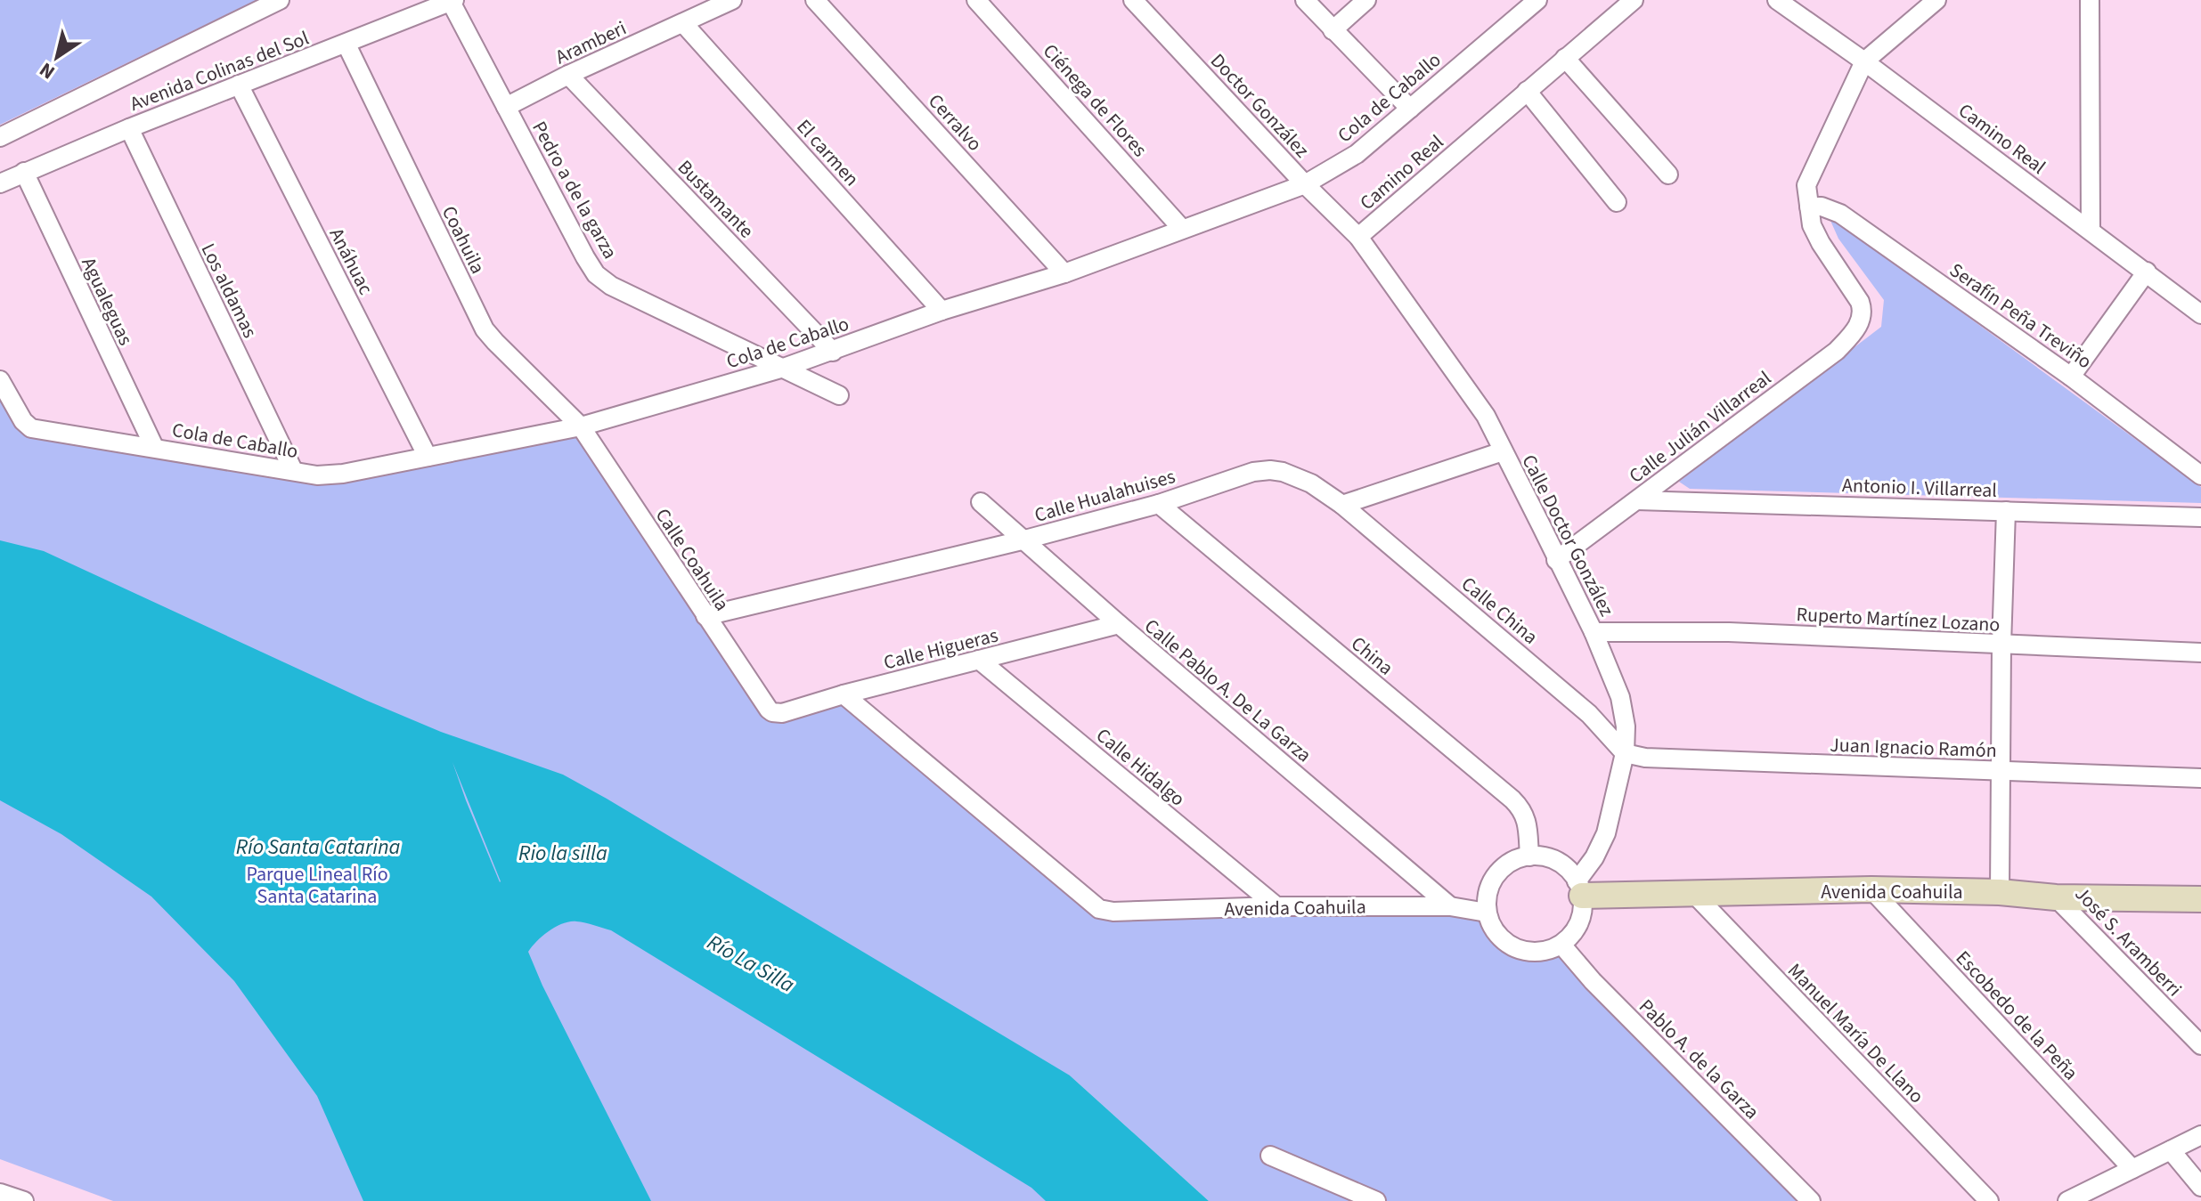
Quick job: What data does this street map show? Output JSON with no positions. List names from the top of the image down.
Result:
{
  "streets": {
    "street": [
      "Aramberi",
      "Avenida Colinas del Sol",
      "Cola de Caballo",
      "Ciénega de Flores",
      "Doctor González",
      "Cerralvo",
      "Camino Real",
      "El carmen",
      "Pedro a de la garza",
      "Bustamante",
      "Coahuila",
      "Anáhuac",
      "Los aldamas",
      "Agualeguas",
      "Serafín Peña Treviño",
      "Calle Julián Villarreal",
      "Antonio I. Villarreal",
      "Calle Hualahuises",
      "Calle Doctor González",
      "Calle Coahuila",
      "Calle China",
      "Ruperto Martínez Lozano",
      "Calle Higueras",
      "China",
      "Calle Pablo A. De La Garza",
      "Juan Ignacio Ramón",
      "Calle Hidalgo",
      "Avenida Coahuila",
      "José S. Aramberri",
      "Escobedo de la Peña",
      "Manuel María De Llano",
      "Pablo A. de la Garza"
    ]
  },
  "crossings": [
    ["Aramberi", "El carmen"],
    ["Aramberi", "Pedro a de la garza"],
    ["Aramberi", "Bustamante"],
    ["Avenida Colinas del Sol", "Pedro a de la garza"],
    ["Avenida Colinas del Sol", "Coahuila"],
    ["Avenida Colinas del Sol", "Anáhuac"],
    ["Avenida Colinas del Sol", "Los aldamas"],
    ["Avenida Colinas del Sol", "Agualeguas"],
    ["Cola de Caballo", "Ciénega de Flores"],
    ["Cola de Caballo", "Doctor González"],
    ["Cola de Caballo", "Cerralvo"],
    ["Cola de Caballo", "El carmen"],
    ["Cola de Caballo", "Pedro a de la garza"],
    ["Cola de Caballo", "Bustamante"],
    ["Cola de Caballo", "Coahuila"],
    ["Cola de Caballo", "Anáhuac"],
    ["Cola de Caballo", "Los aldamas"],
    ["Cola de Caballo", "Agualeguas"],
    ["Cola de Caballo", "Calle Coahuila"],
    ["Doctor González", "Camino Real"],
    ["Doctor González", "Calle Doctor González"],
    ["Camino Real", "Calle Doctor González"],
    ["Coahuila", "Calle Coahuila"],
    ["Serafín Peña Treviño", "Calle Julián Villarreal"],
    ["Calle Julián Villarreal", "Antonio I. Villarreal"],
    ["Calle Julián Villarreal", "Calle Doctor González"],
    ["Calle Hualahuises", "Calle Coahuila"],
    ["Calle Hualahuises", "Calle China"],
    ["Calle Hualahuises", "China"],
    ["Calle Hualahuises", "Calle Pablo A. De La Garza"],
    ["Calle Doctor González", "Calle China"],
    ["Calle Doctor González", "Ruperto Martínez Lozano"],
    ["Calle Doctor González", "China"],
    ["Calle Doctor González", "Juan Ignacio Ramón"],
    ["Calle Doctor González", "Avenida Coahuila"],
    ["Calle Doctor González", "Pablo A. de la Garza"],
    ["Calle Coahuila", "Calle Higueras"],
    ["Calle China", "Juan Ignacio Ramón"],
    ["Calle Higueras", "Calle Pablo A. De La Garza"],
    ["Calle Higueras", "Calle Hidalgo"],
    ["Calle Higueras", "Avenida Coahuila"],
    ["China", "Avenida Coahuila"],
    ["China", "Pablo A. de la Garza"],
    ["Calle Pablo A. De La Garza", "Avenida Coahuila"],
    ["Calle Hidalgo", "Avenida Coahuila"],
    ["Avenida Coahuila", "José S. Aramberri"],
    ["Avenida Coahuila", "Escobedo de la Peña"],
    ["Avenida Coahuila", "Manuel María De Llano"],
    ["Avenida Coahuila", "Pablo A. de la Garza"]
  ],
  "water": ["Río Santa Catarina", "Rio la silla", "Río La Silla"],
  "parks": ["Parque Lineal Río Santa Catarina"],
  "north": "bottom left"
}
